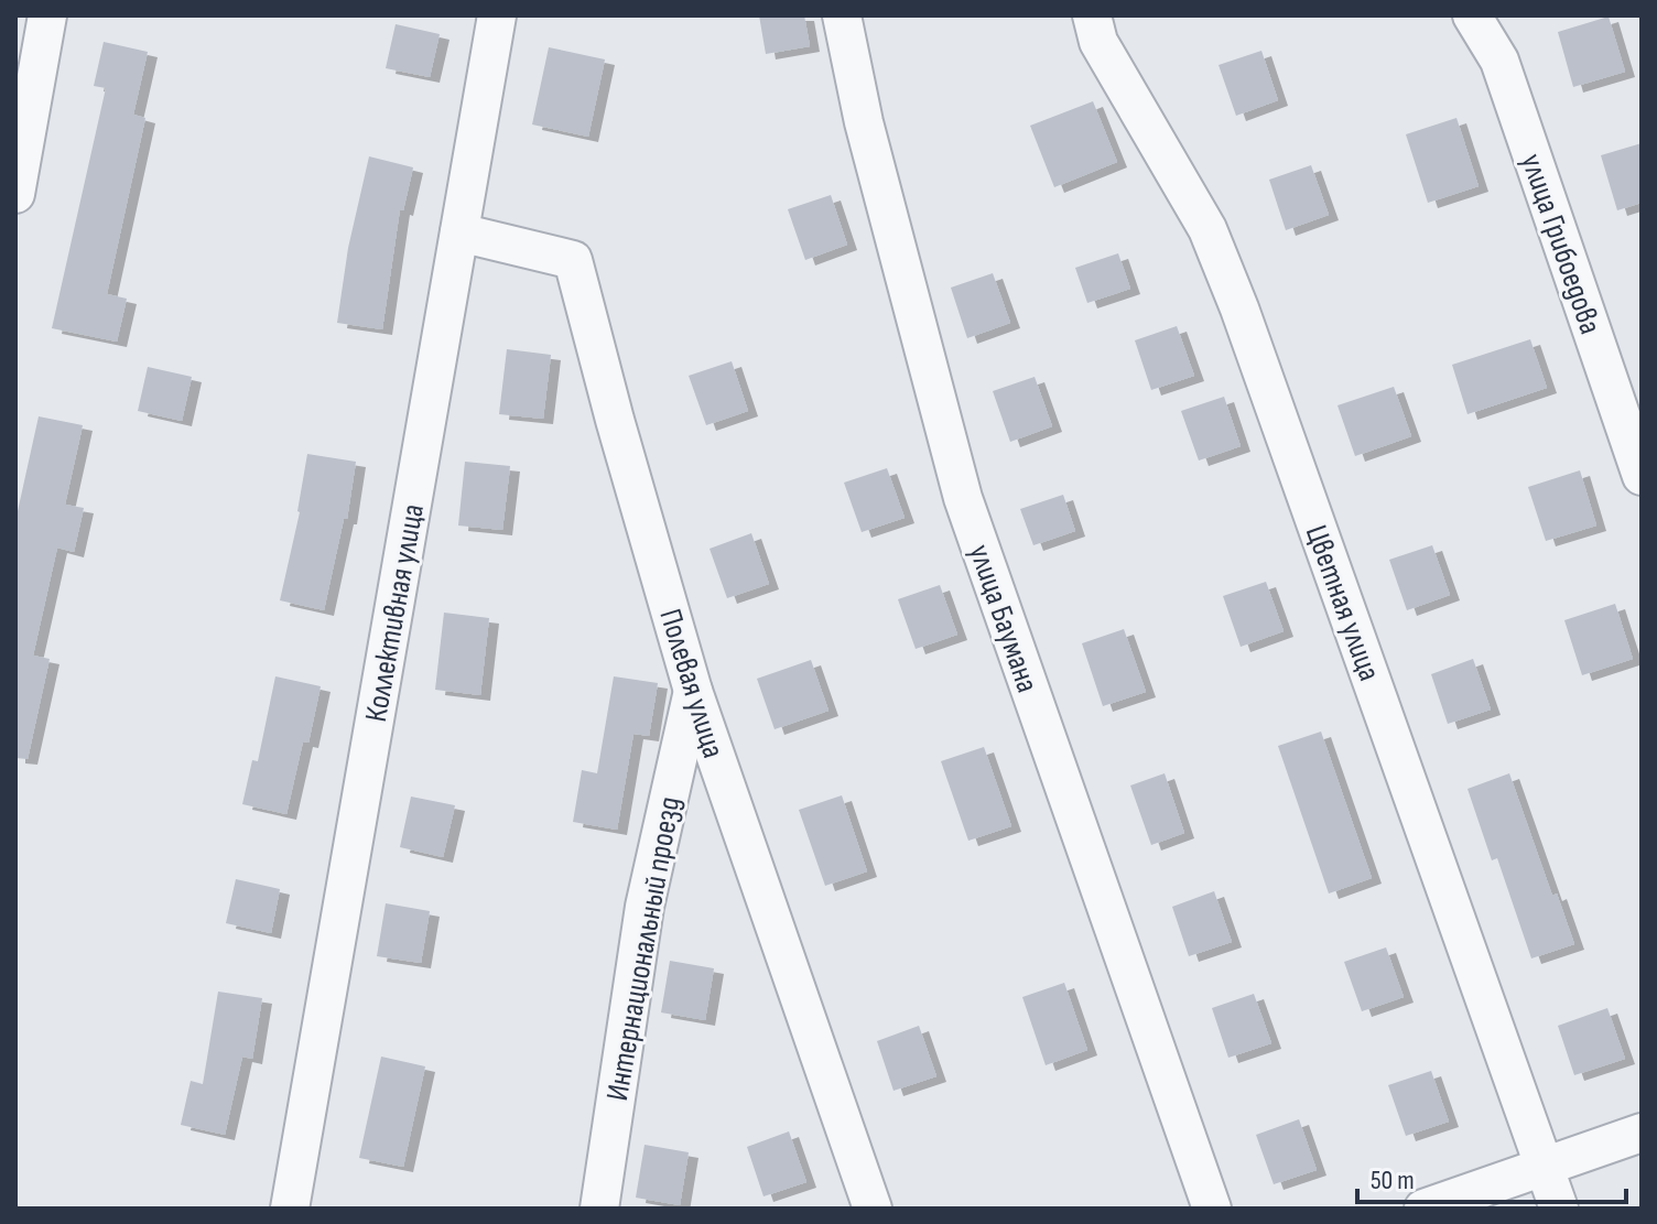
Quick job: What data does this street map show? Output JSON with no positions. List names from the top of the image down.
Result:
{
  "streets": {
    "street": [
      "улица Грибоедова",
      "Цветная улица",
      "Коллективная улица",
      "улица Баумана",
      "Полевая улица",
      "Интернациональный проезд"
    ]
  },
  "crossings": [
    ["Коллективная улица", "Полевая улица"],
    ["Полевая улица", "Интернациональный проезд"]
  ],
  "scale_bar": "50 m"
}
